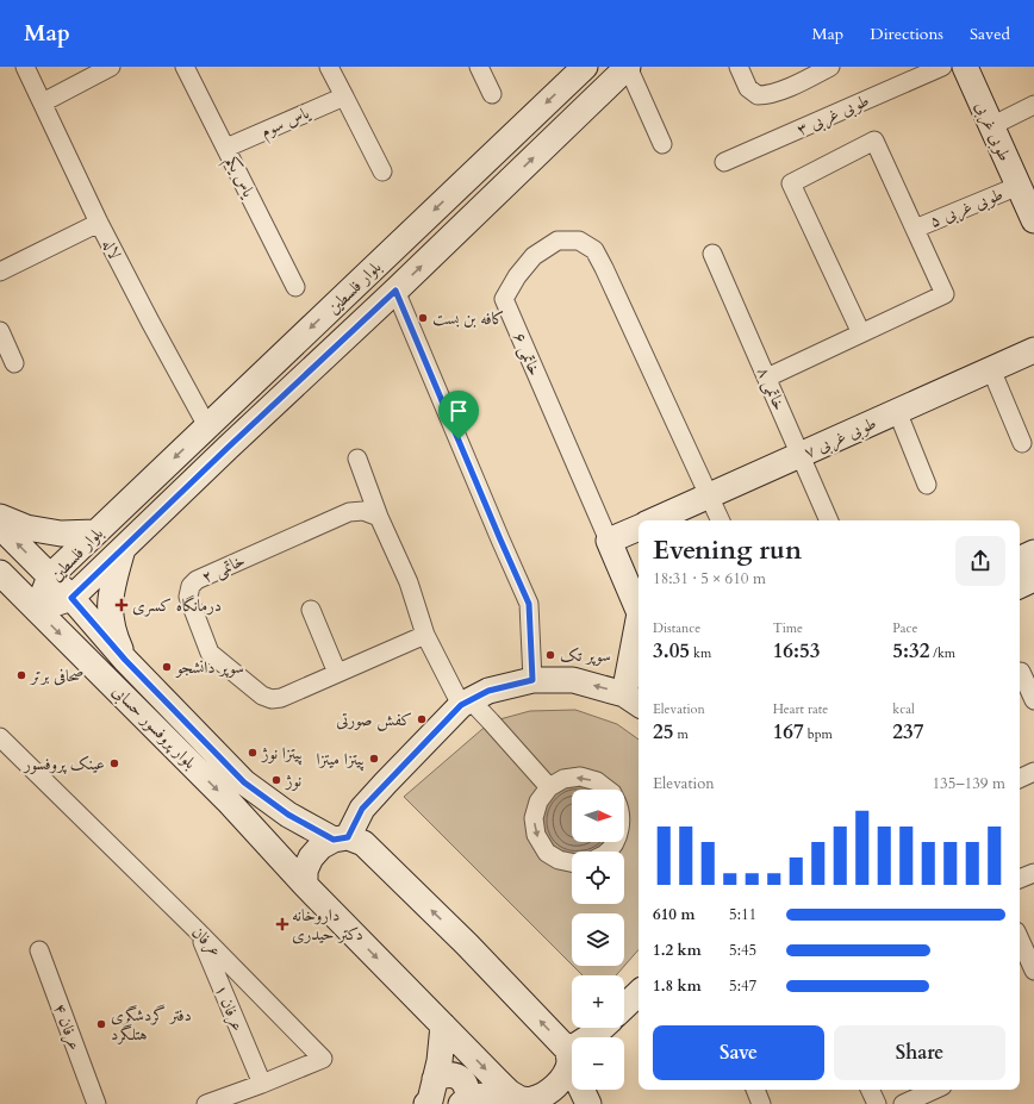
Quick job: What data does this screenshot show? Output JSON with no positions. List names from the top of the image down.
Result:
{
  "streets": {
    "main road": [
      "طوبی غربی",
      "بلوار فلسطین",
      "خاتمی ۶",
      "طوبی غربی ۷",
      "بلوار پروفسور حسابی"
    ],
    "street": [
      "طوبی غربی ۳",
      "یاس سوم",
      "یاس یکم",
      "طوبی غربی ۵",
      "لاله",
      "خاتمی ۸",
      "خاتمی ۲",
      "عرفان",
      "عرفان ۱",
      "عرفان ۴"
    ]
  },
  "crossings": [
    ["یاس سوم", "یاس یکم"],
    ["طوبی غربی", "طوبی غربی ۵"],
    ["لاله", "بلوار فلسطین"],
    ["بلوار فلسطین", "بلوار پروفسور حسابی"],
    ["خاتمی ۶", "طوبی غربی ۷"],
    ["خاتمی ۸", "طوبی غربی ۷"],
    ["عرفان", "عرفان ۱"]
  ],
  "places": {
    "other": [
      "کافه بن بست",
      "سوپر تک",
      "سوپر دانشجو",
      "صحافی برتر",
      "کفش صورتی",
      "پیتزا نوژ",
      "پیتزا میتزا",
      "عینک پروفسور",
      "نوژ",
      "دفتر گردشگری هتلگرد"
    ],
    "health": ["درمانگاه کسری", "داروخانه دکتر حیدری"]
  },
  "north": "right",
  "page": {
    "header": "Map",
    "nav": ["Map", "Directions", "Saved"],
    "heading": ["Evening run", "18:31 · 5 × 610 m"],
    "stats": [
      ["Distance", "3.05 km"],
      ["Time", "16:53"],
      ["Pace", "5:32 /km"],
      ["Elevation", "25 m"],
      ["Heart rate", "167 bpm"],
      ["kcal", "237"]
    ],
    "chart": ["Elevation", "135–139 m"],
    "map_buttons": ["+", "−"],
    "list": [
      {
        "name": "610 m",
        "note": "5:11"
      },
      {
        "name": "1.2 km",
        "note": "5:45"
      },
      {
        "name": "1.8 km",
        "note": "5:47"
      }
    ],
    "buttons": ["Save", "Share"]
  }
}
